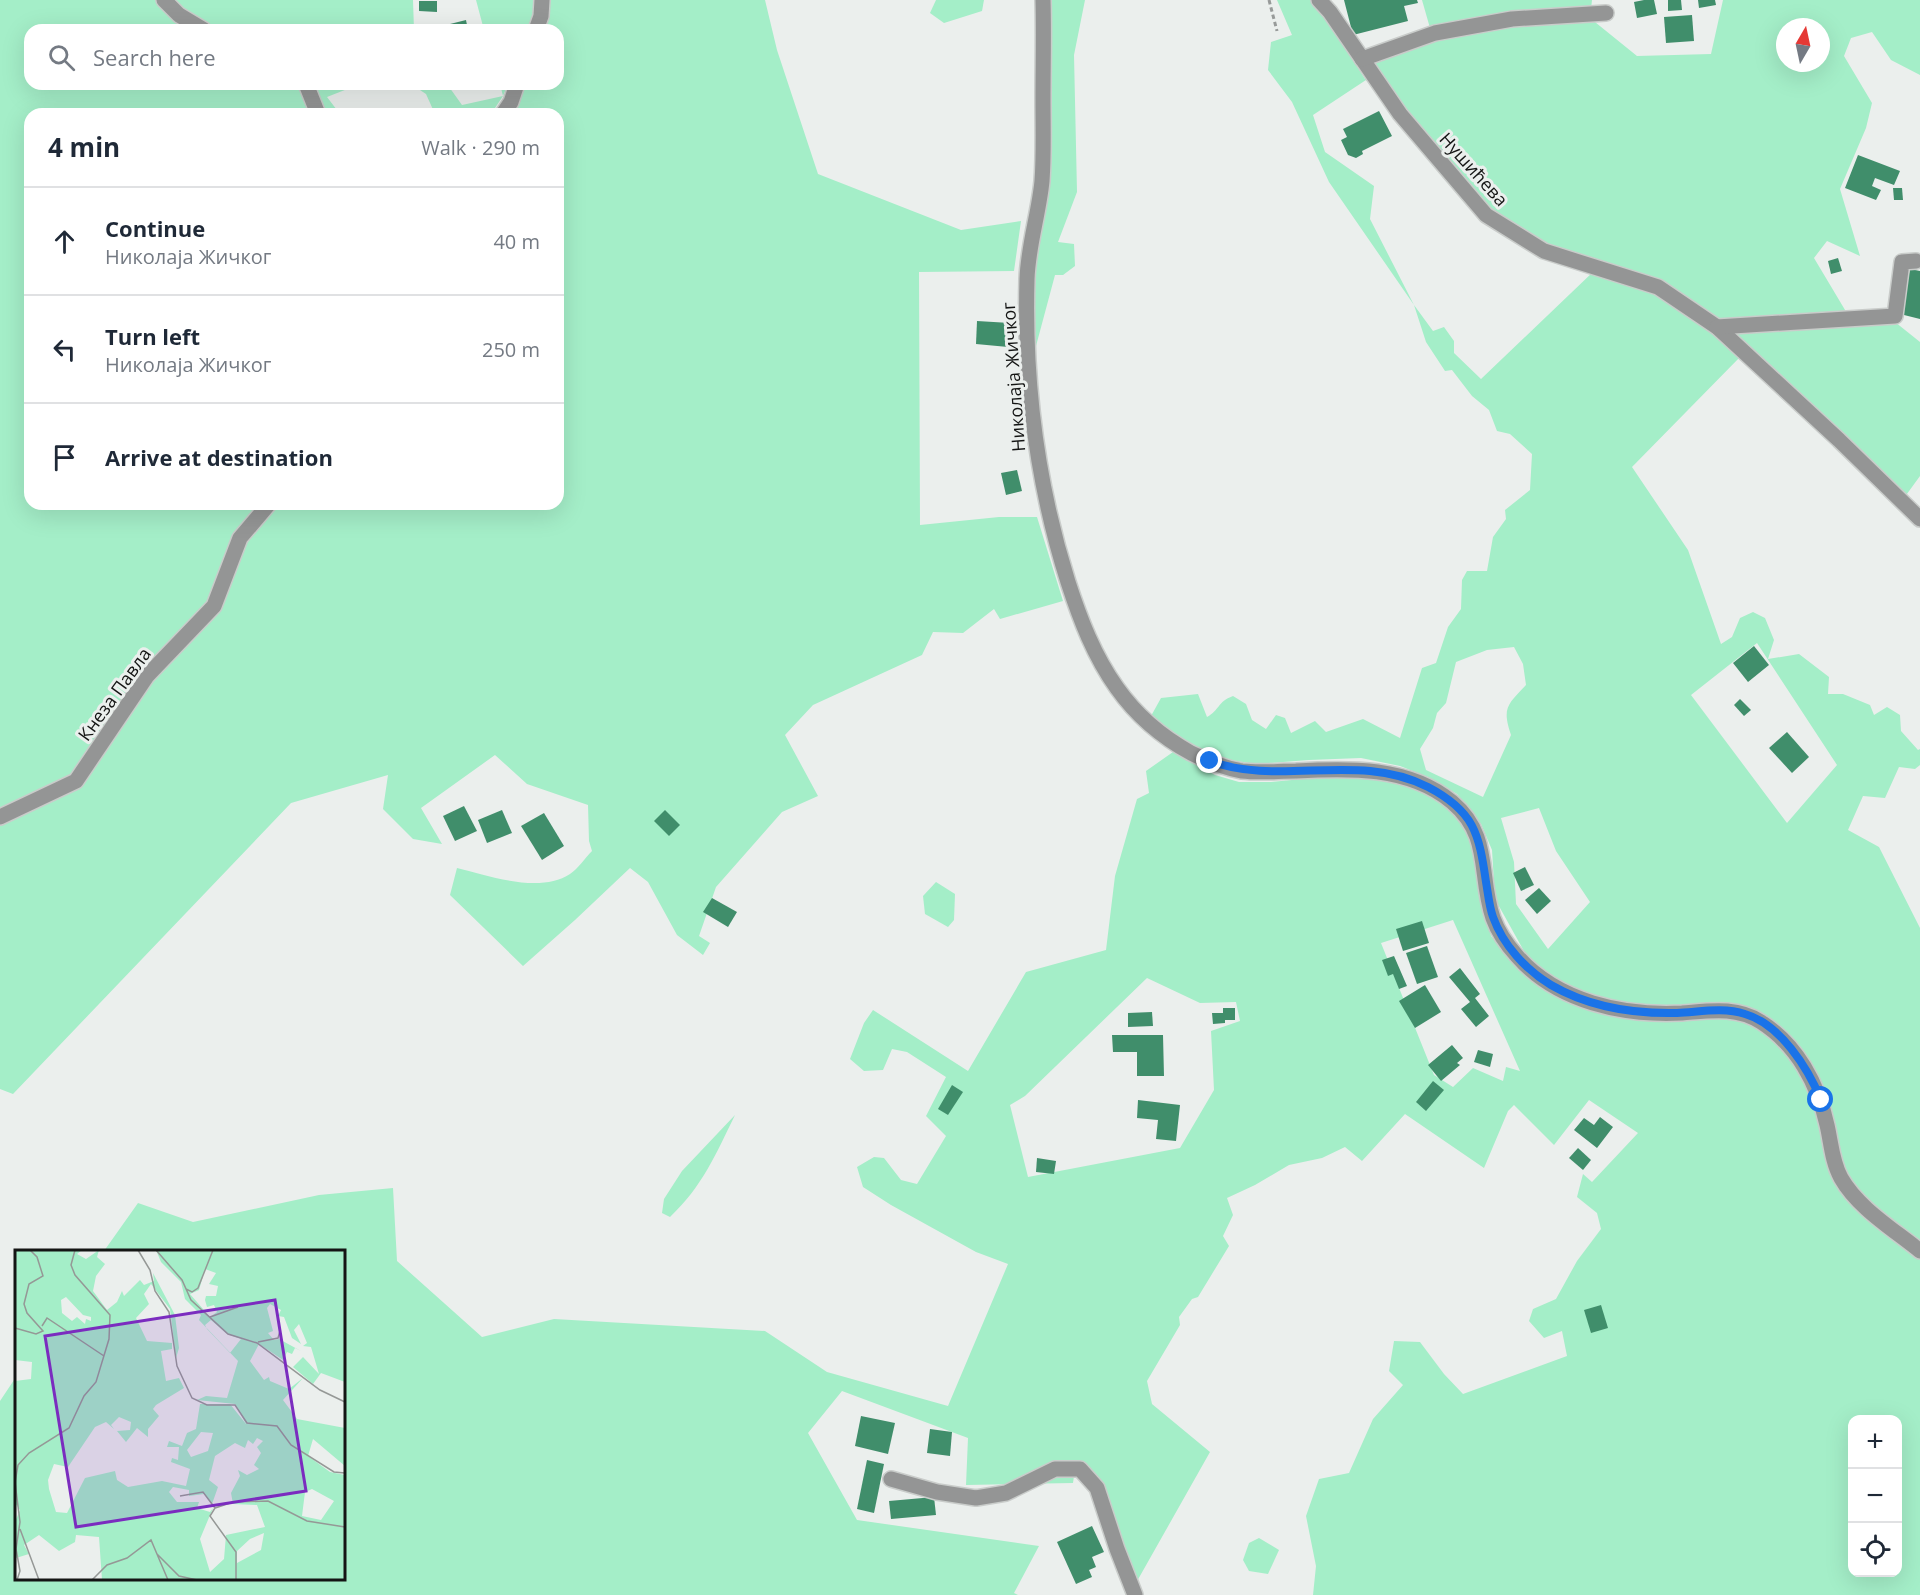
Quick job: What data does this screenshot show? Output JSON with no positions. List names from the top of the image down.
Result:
{
  "streets": {
    "street": ["Нушићева", "Николаја Жичког", "Кнеза Павла"]
  },
  "north": "top",
  "page": {
    "search": "Search here",
    "heading": ["4 min", "Walk · 290 m"],
    "list": [
      ["Continue", "Николаја Жичког", "40 m"],
      ["Turn left", "Николаја Жичког", "250 m"],
      "Arrive at destination"
    ],
    "map_buttons": ["+", "−"]
  }
}
